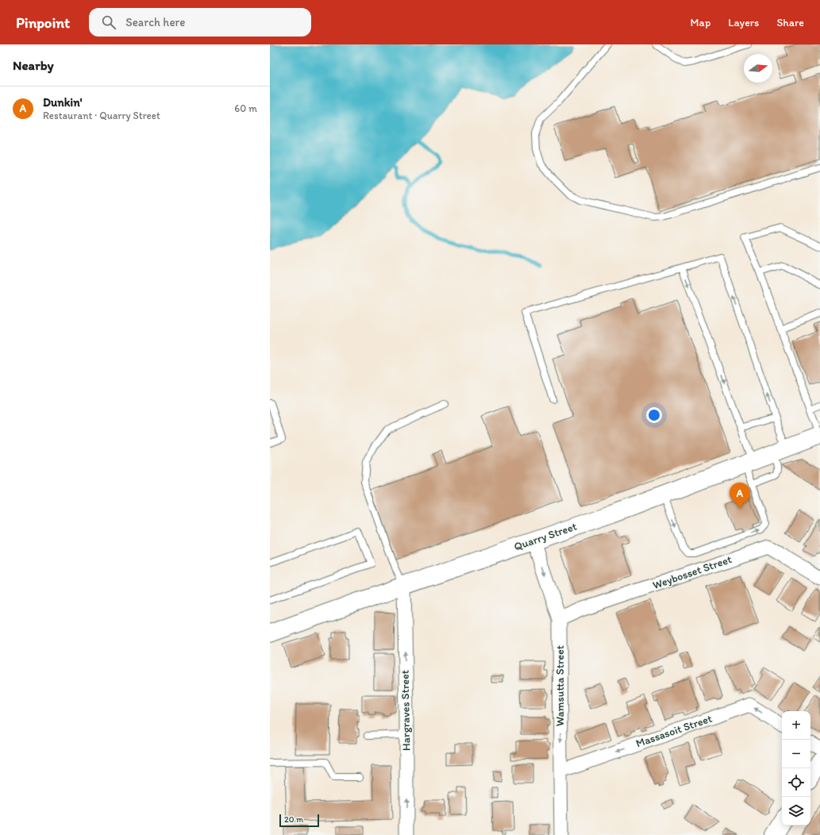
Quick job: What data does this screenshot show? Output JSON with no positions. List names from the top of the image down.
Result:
{
  "streets": {
    "street": [
      "Quarry Street",
      "Weybosset Street",
      "Wamsutta Street",
      "Hargraves Street",
      "Massasoit Street"
    ]
  },
  "crossings": [
    ["Quarry Street", "Wamsutta Street"],
    ["Quarry Street", "Hargraves Street"],
    ["Weybosset Street", "Wamsutta Street"],
    ["Wamsutta Street", "Massasoit Street"]
  ],
  "one_way": ["Wamsutta Street", "Hargraves Street", "Massasoit Street"],
  "scale_bar": "20 m",
  "north": "right",
  "page": {
    "header": "Pinpoint",
    "search": "Search here",
    "nav": ["Map", "Layers", "Share"],
    "heading": "Nearby",
    "list": [
      {
        "mark": "A",
        "name": "Dunkin'",
        "note": "Restaurant · Quarry Street",
        "value": "60 m"
      }
    ],
    "pins": "A",
    "map_buttons": ["+", "−"],
    "scale": "20 m"
  }
}
